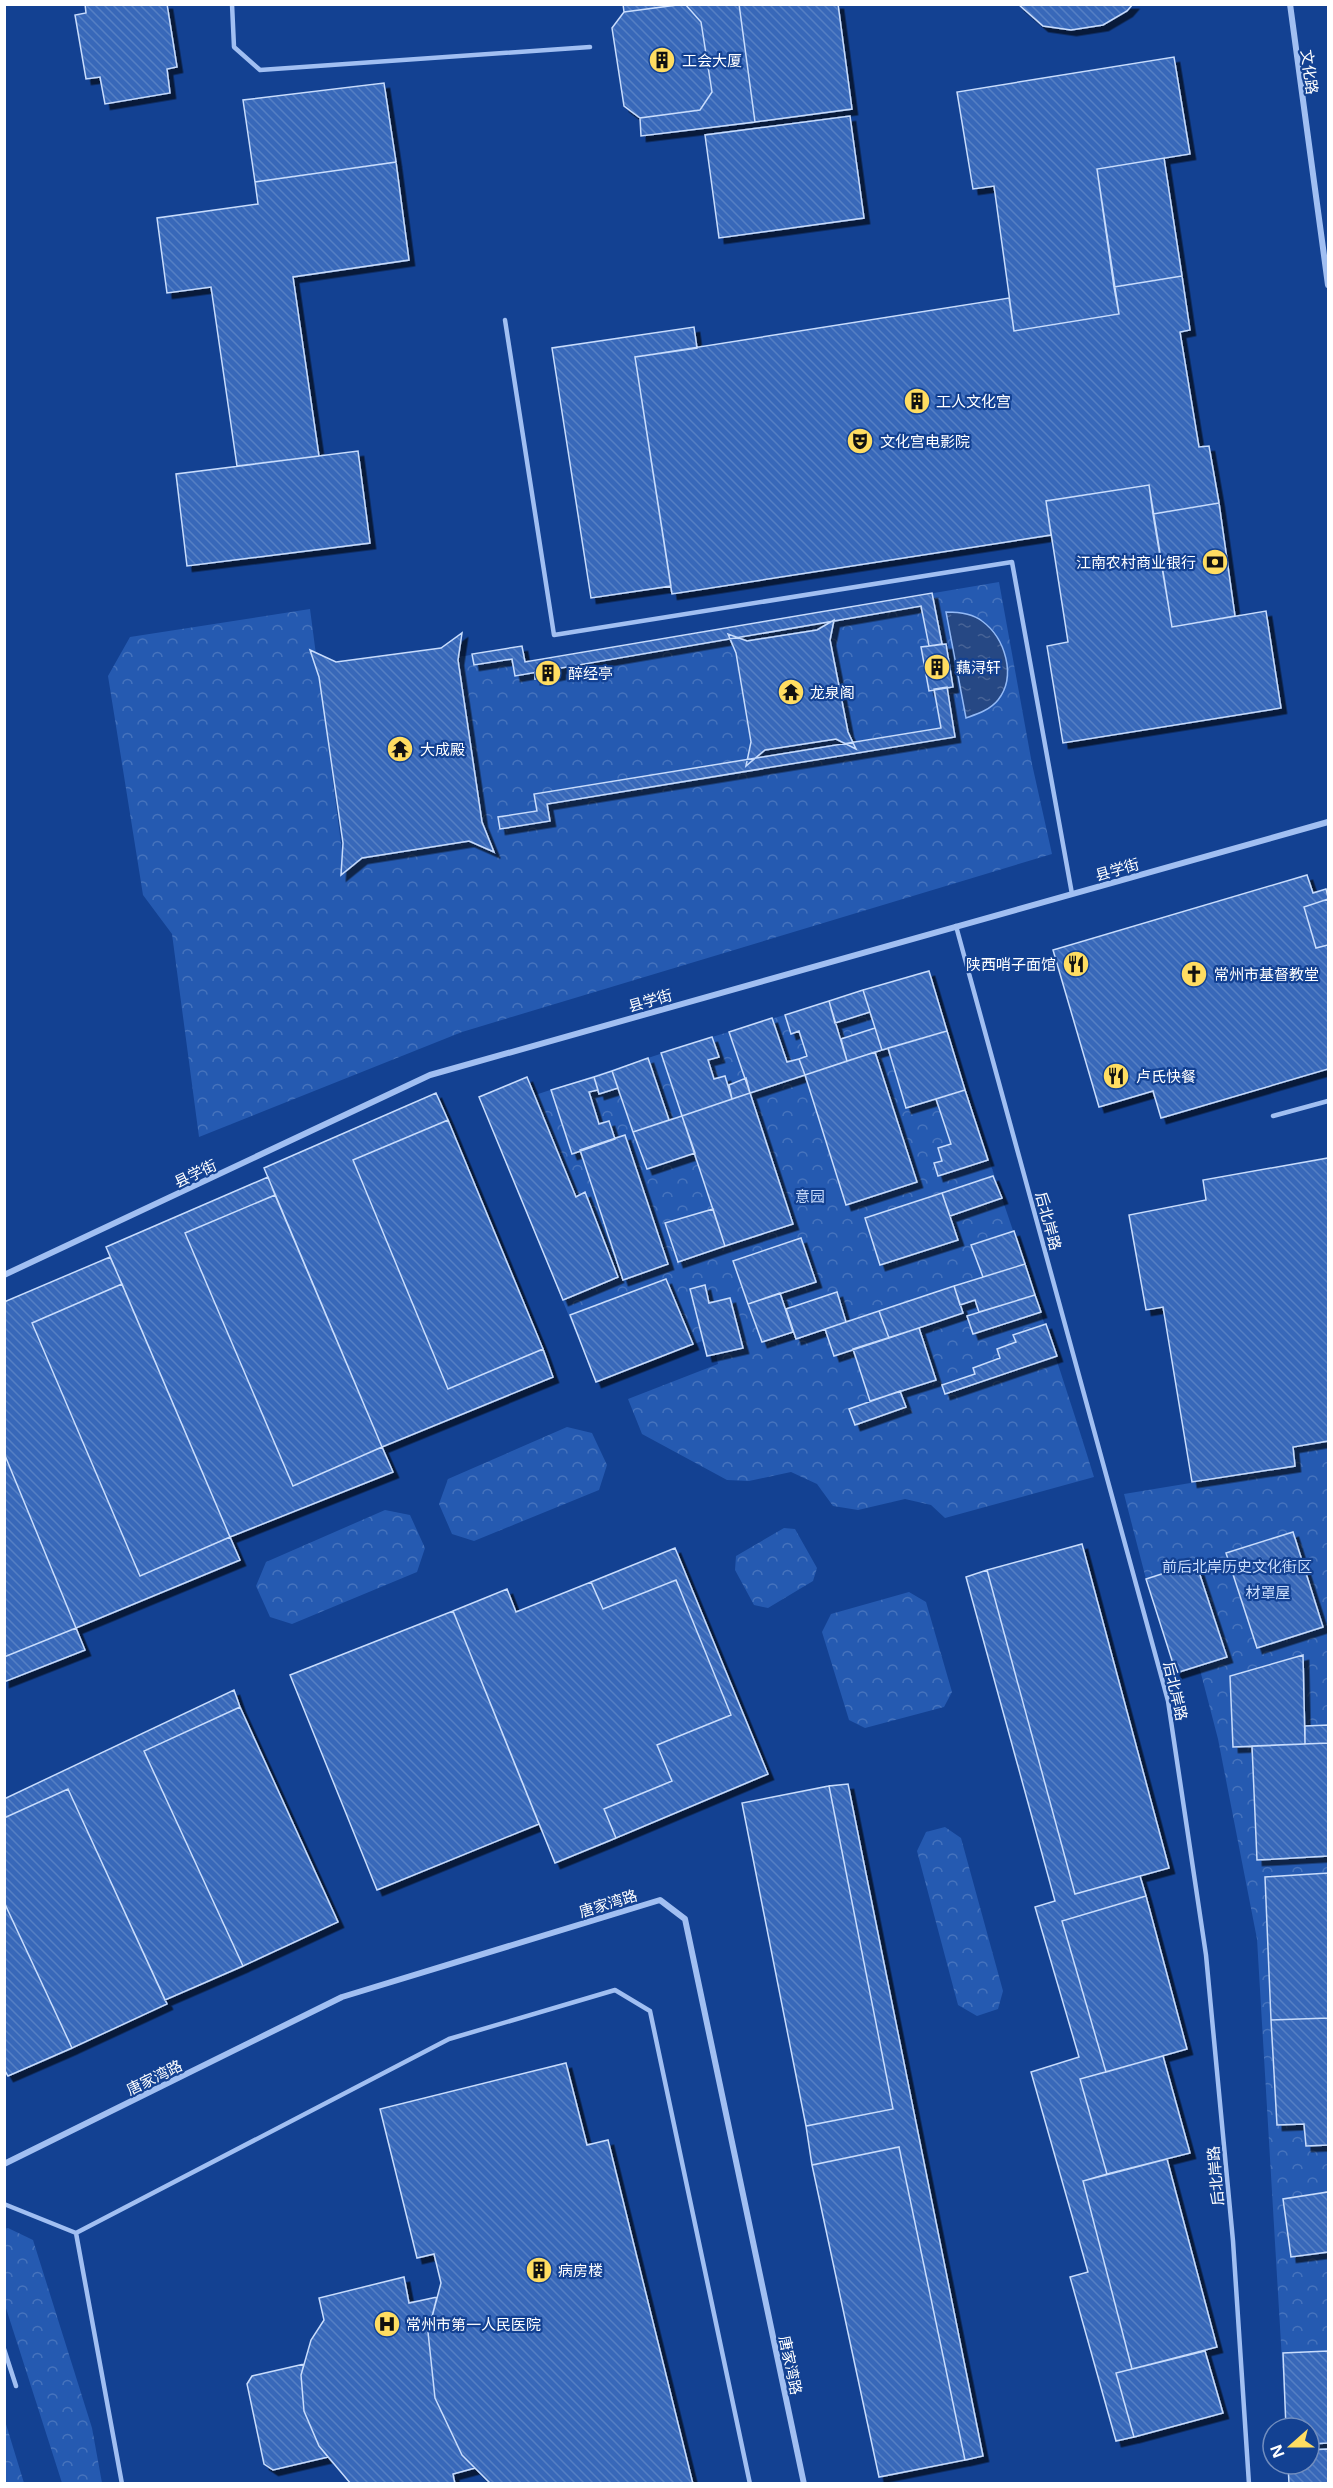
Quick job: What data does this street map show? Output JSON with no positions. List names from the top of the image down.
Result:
{
  "streets": {
    "street": ["文化路", "县学街", "唐家湾路"],
    "lane": ["后北岸路"]
  },
  "crossings": [
    ["县学街", "后北岸路"]
  ],
  "parks": ["意园", "前后北岸历史文化街区", "材罩屋"],
  "places": {
    "building": [
      "工会大厦",
      "工人文化宫",
      "藕浔轩",
      "醉经亭",
      "病房楼"
    ],
    "theatre": ["文化宫电影院"],
    "bank": ["江南农村商业银行"],
    "temple": ["龙泉阁", "大成殿"],
    "restaurant": ["陕西哨子面馆", "卢氏快餐"],
    "church": ["常州市基督教堂"],
    "hospital": ["常州市第一人民医院"]
  },
  "north": "left"
}
